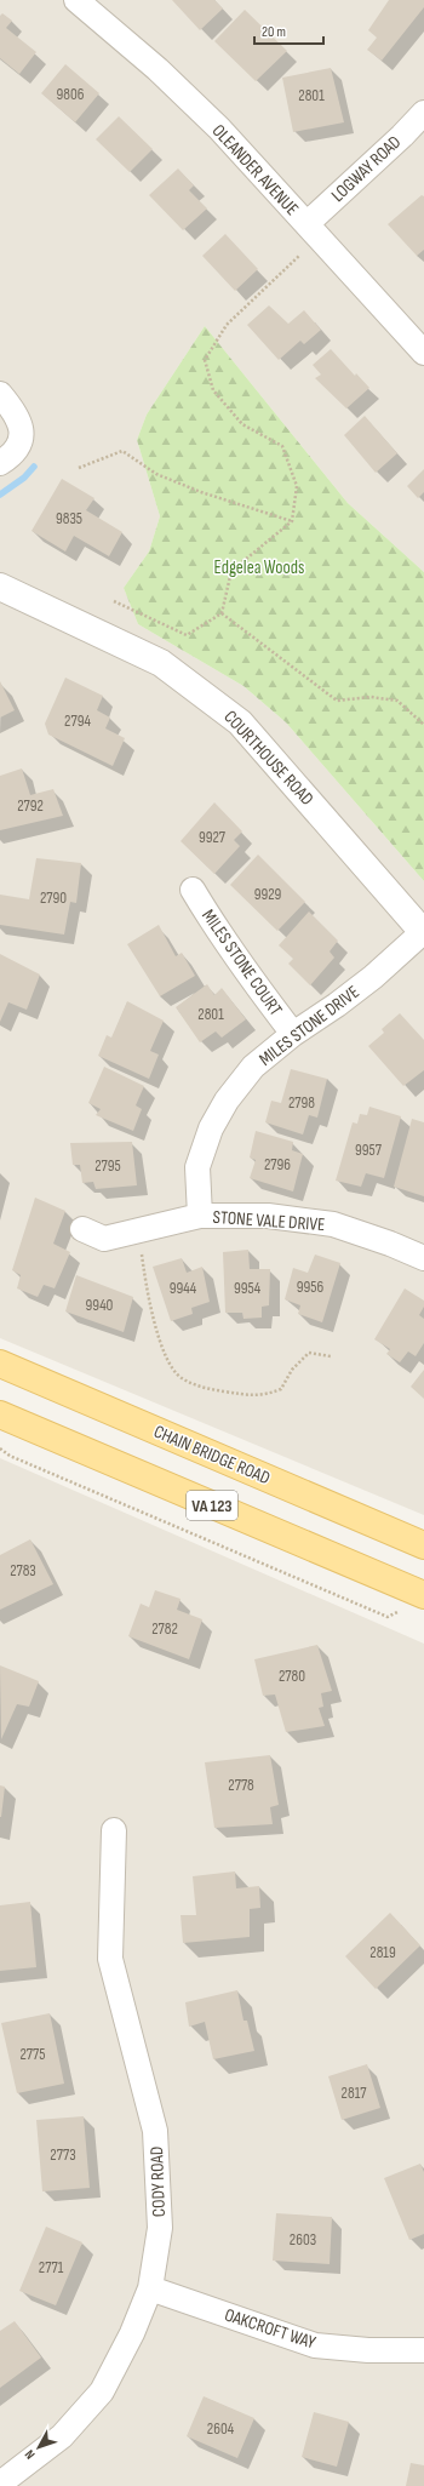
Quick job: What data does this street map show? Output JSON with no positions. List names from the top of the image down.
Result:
{
  "streets": {
    "main road": ["CHAIN BRIDGE ROAD", "VA 123"],
    "street": [
      "LOGWAY ROAD",
      "OLEANDER AVENUE",
      "COURTHOUSE ROAD",
      "MILES STONE COURT",
      "MILES STONE DRIVE",
      "STONE VALE DRIVE",
      "CODY ROAD",
      "OAKCROFT WAY"
    ]
  },
  "crossings": [
    ["LOGWAY ROAD", "OLEANDER AVENUE"],
    ["COURTHOUSE ROAD", "MILES STONE DRIVE"],
    ["MILES STONE COURT", "MILES STONE DRIVE"],
    ["MILES STONE DRIVE", "STONE VALE DRIVE"],
    ["CODY ROAD", "OAKCROFT WAY"]
  ],
  "parks": ["Edgelea Woods"],
  "house_numbers": [
    "9806",
    "2801",
    "9835",
    "2794",
    "2792",
    "9927",
    "9929",
    "2790",
    "2801",
    "2798",
    "9957",
    "2796",
    "2795",
    "9956",
    "9944",
    "9954",
    "9940",
    "2783",
    "2782",
    "2780",
    "2778",
    "2819",
    "2775",
    "2817",
    "2773",
    "2603",
    "2771",
    "2604"
  ],
  "scale_bar": "20 m",
  "north": "bottom left"
}
